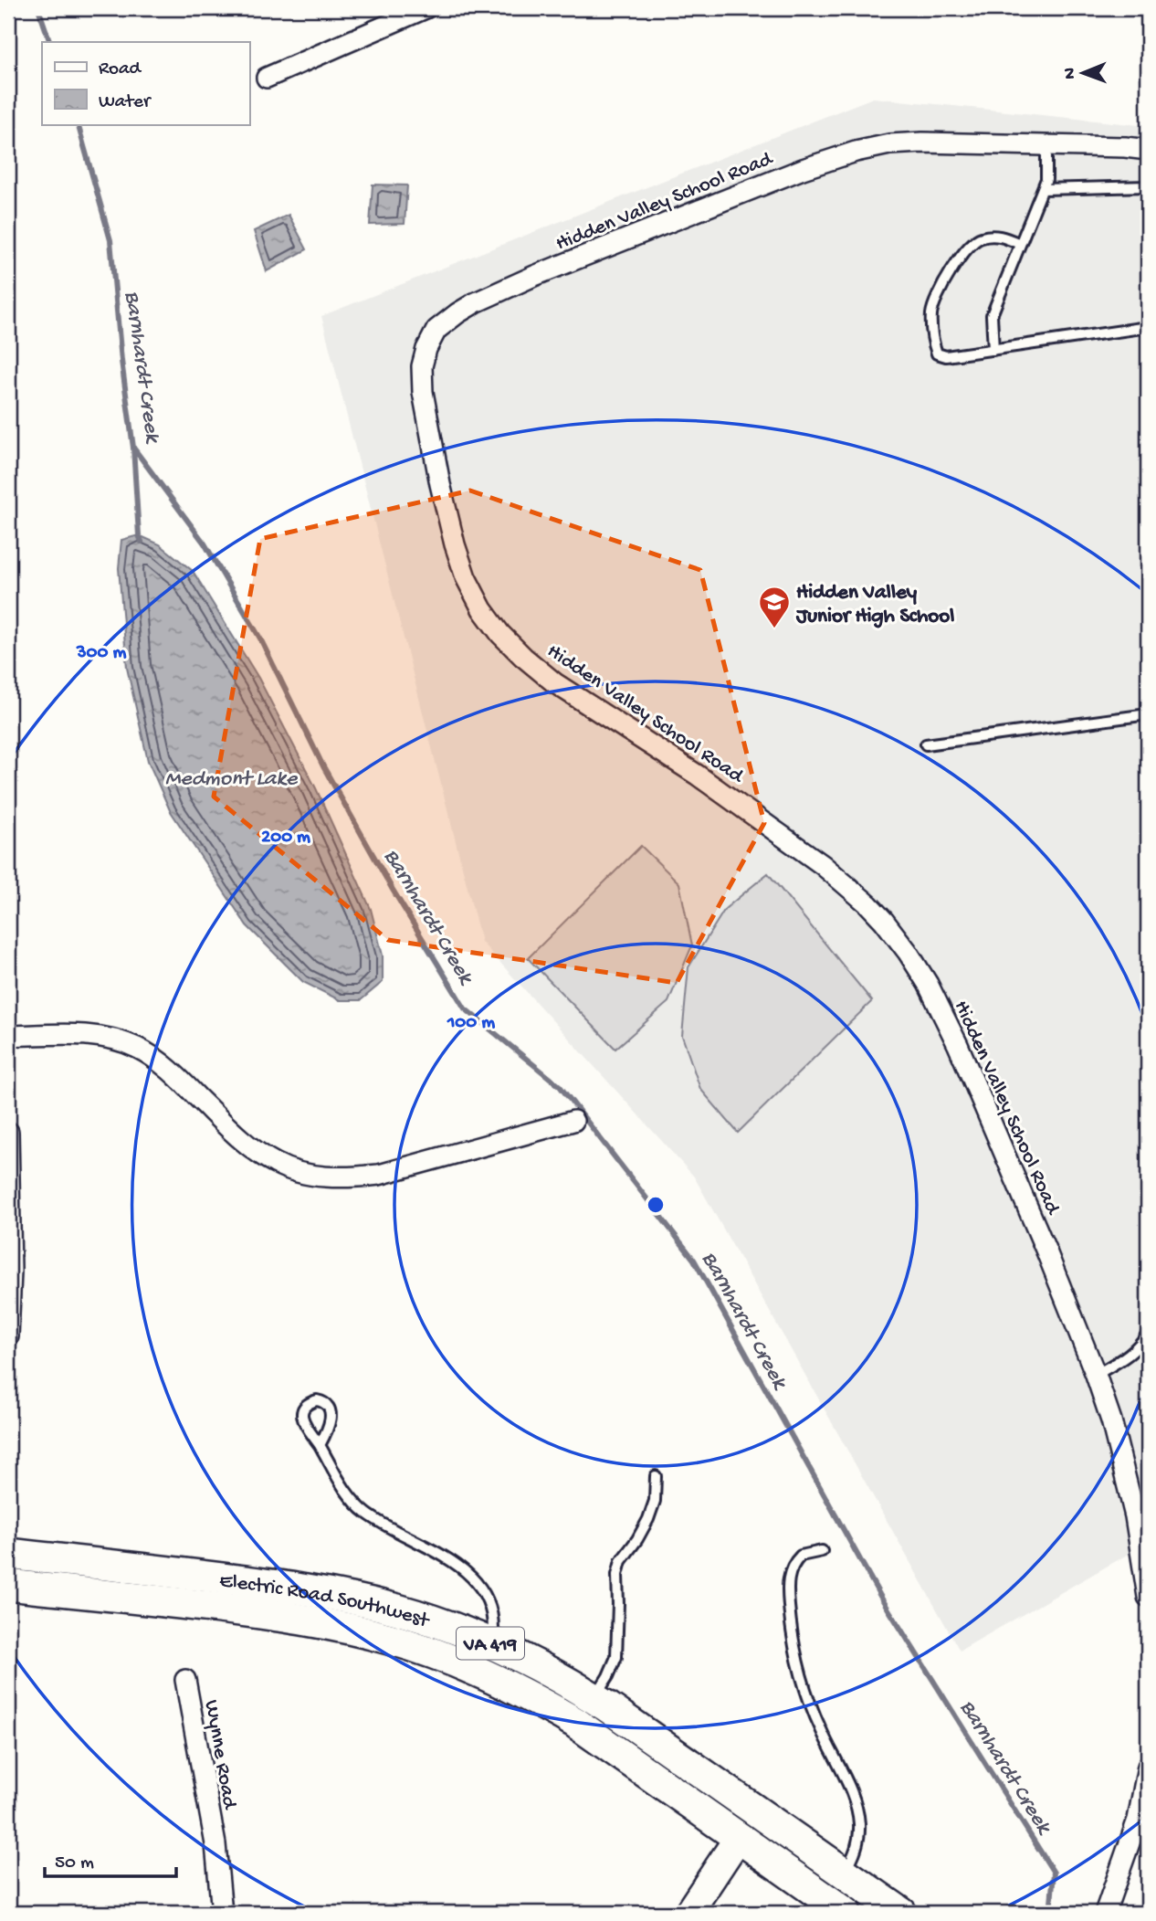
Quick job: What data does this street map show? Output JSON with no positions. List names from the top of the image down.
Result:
{
  "streets": {
    "main road": ["Electric Road Southwest", "VA 419"],
    "street": ["Hidden Valley School Road", "Wynne Road"]
  },
  "water": ["Barnhardt Creek", "Medmont Lake"],
  "places": {
    "school or university": ["Hidden Valley Junior High School"]
  },
  "legend": ["Road", "Water"],
  "scale_bar": "50 m",
  "north": "left",
  "rings": ["300 m", "200 m", "100 m"]
}
